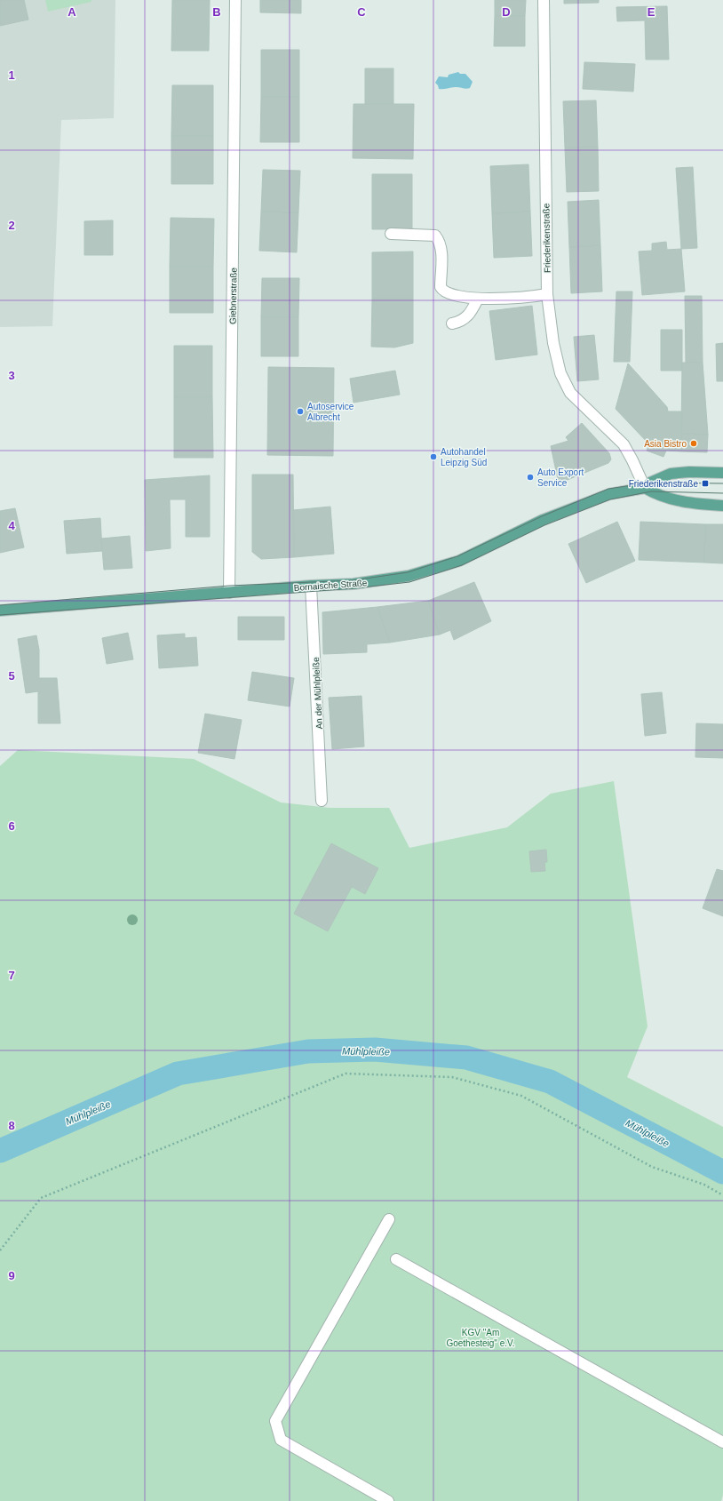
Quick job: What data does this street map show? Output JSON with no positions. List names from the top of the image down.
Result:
{
  "streets": {
    "main road": ["Bornaische Straße"],
    "street": ["Friederikenstraße", "Giebnerstraße", "An der Mühlpleiße"]
  },
  "crossings": [
    ["Friederikenstraße", "Bornaische Straße"],
    ["Giebnerstraße", "Bornaische Straße"],
    ["Bornaische Straße", "An der Mühlpleiße"]
  ],
  "water": ["Mühlpleiße"],
  "parks": ["KGV \"Am Goethesteig\" e.V."],
  "places": {
    "other": [
      "Autoservice Albrecht",
      "Asia Bistro",
      "Autohandel Leipzig Süd",
      "Auto Export Service"
    ],
    "transit": ["Friederikenstraße"]
  },
  "grid": {
    "columns": [
      "A",
      "B",
      "C",
      "D",
      "E"
    ],
    "rows": [
      "1",
      "2",
      "3",
      "4",
      "5",
      "6",
      "7",
      "8",
      "9"
    ]
  }
}
